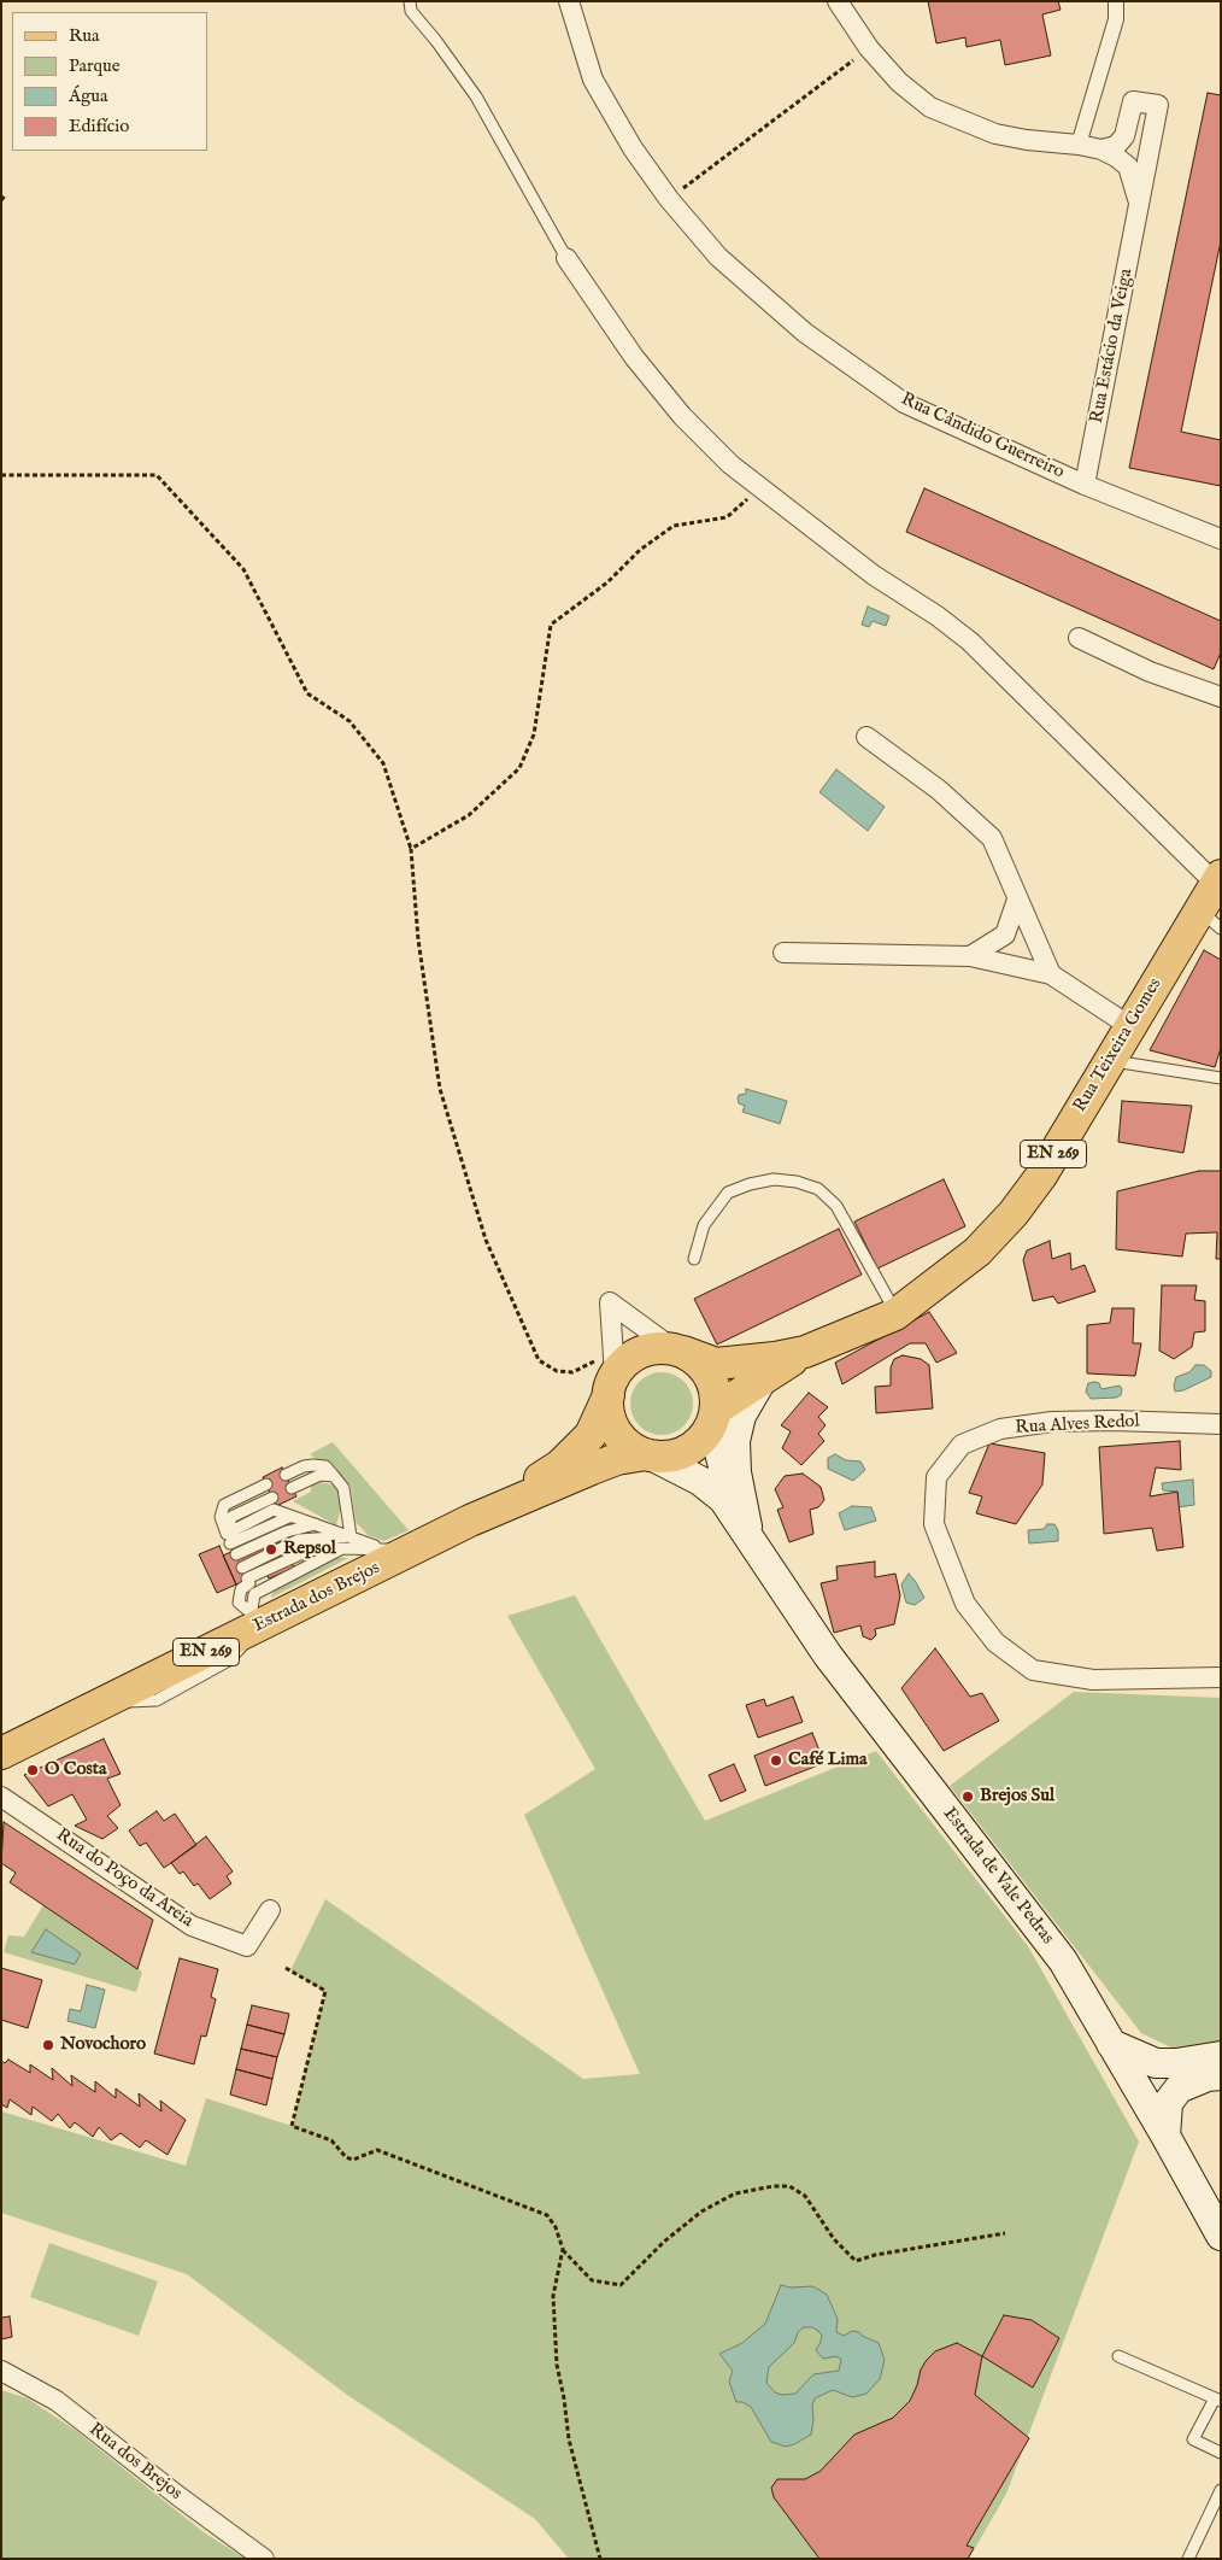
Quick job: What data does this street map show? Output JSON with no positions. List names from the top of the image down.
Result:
{
  "streets": {
    "main road": [
      "Rua Teixeira Gomes",
      "EN 269",
      "Estrada dos Brejos",
      "Estrada de Vale Pedras"
    ],
    "street": [
      "Rua Estácio da Veiga",
      "Rua Cândido Guerreiro",
      "Rua Alves Redol",
      "Rua do Poço da Areia",
      "Rua dos Brejos"
    ]
  },
  "crossings": [
    ["Rua Estácio da Veiga", "Rua Cândido Guerreiro"],
    ["Rua Teixeira Gomes", "EN 269"],
    ["Rua Teixeira Gomes", "Estrada dos Brejos"],
    ["Rua Teixeira Gomes", "Estrada de Vale Pedras"],
    ["EN 269", "Estrada dos Brejos"],
    ["EN 269", "Estrada de Vale Pedras"],
    ["Estrada dos Brejos", "Estrada de Vale Pedras"]
  ],
  "places": [
    "Repsol",
    "Café Lima",
    "O Costa",
    "Brejos Sul",
    "Novochoro"
  ],
  "legend": [
    "Rua",
    "Parque",
    "Água",
    "Edifício"
  ]
}
